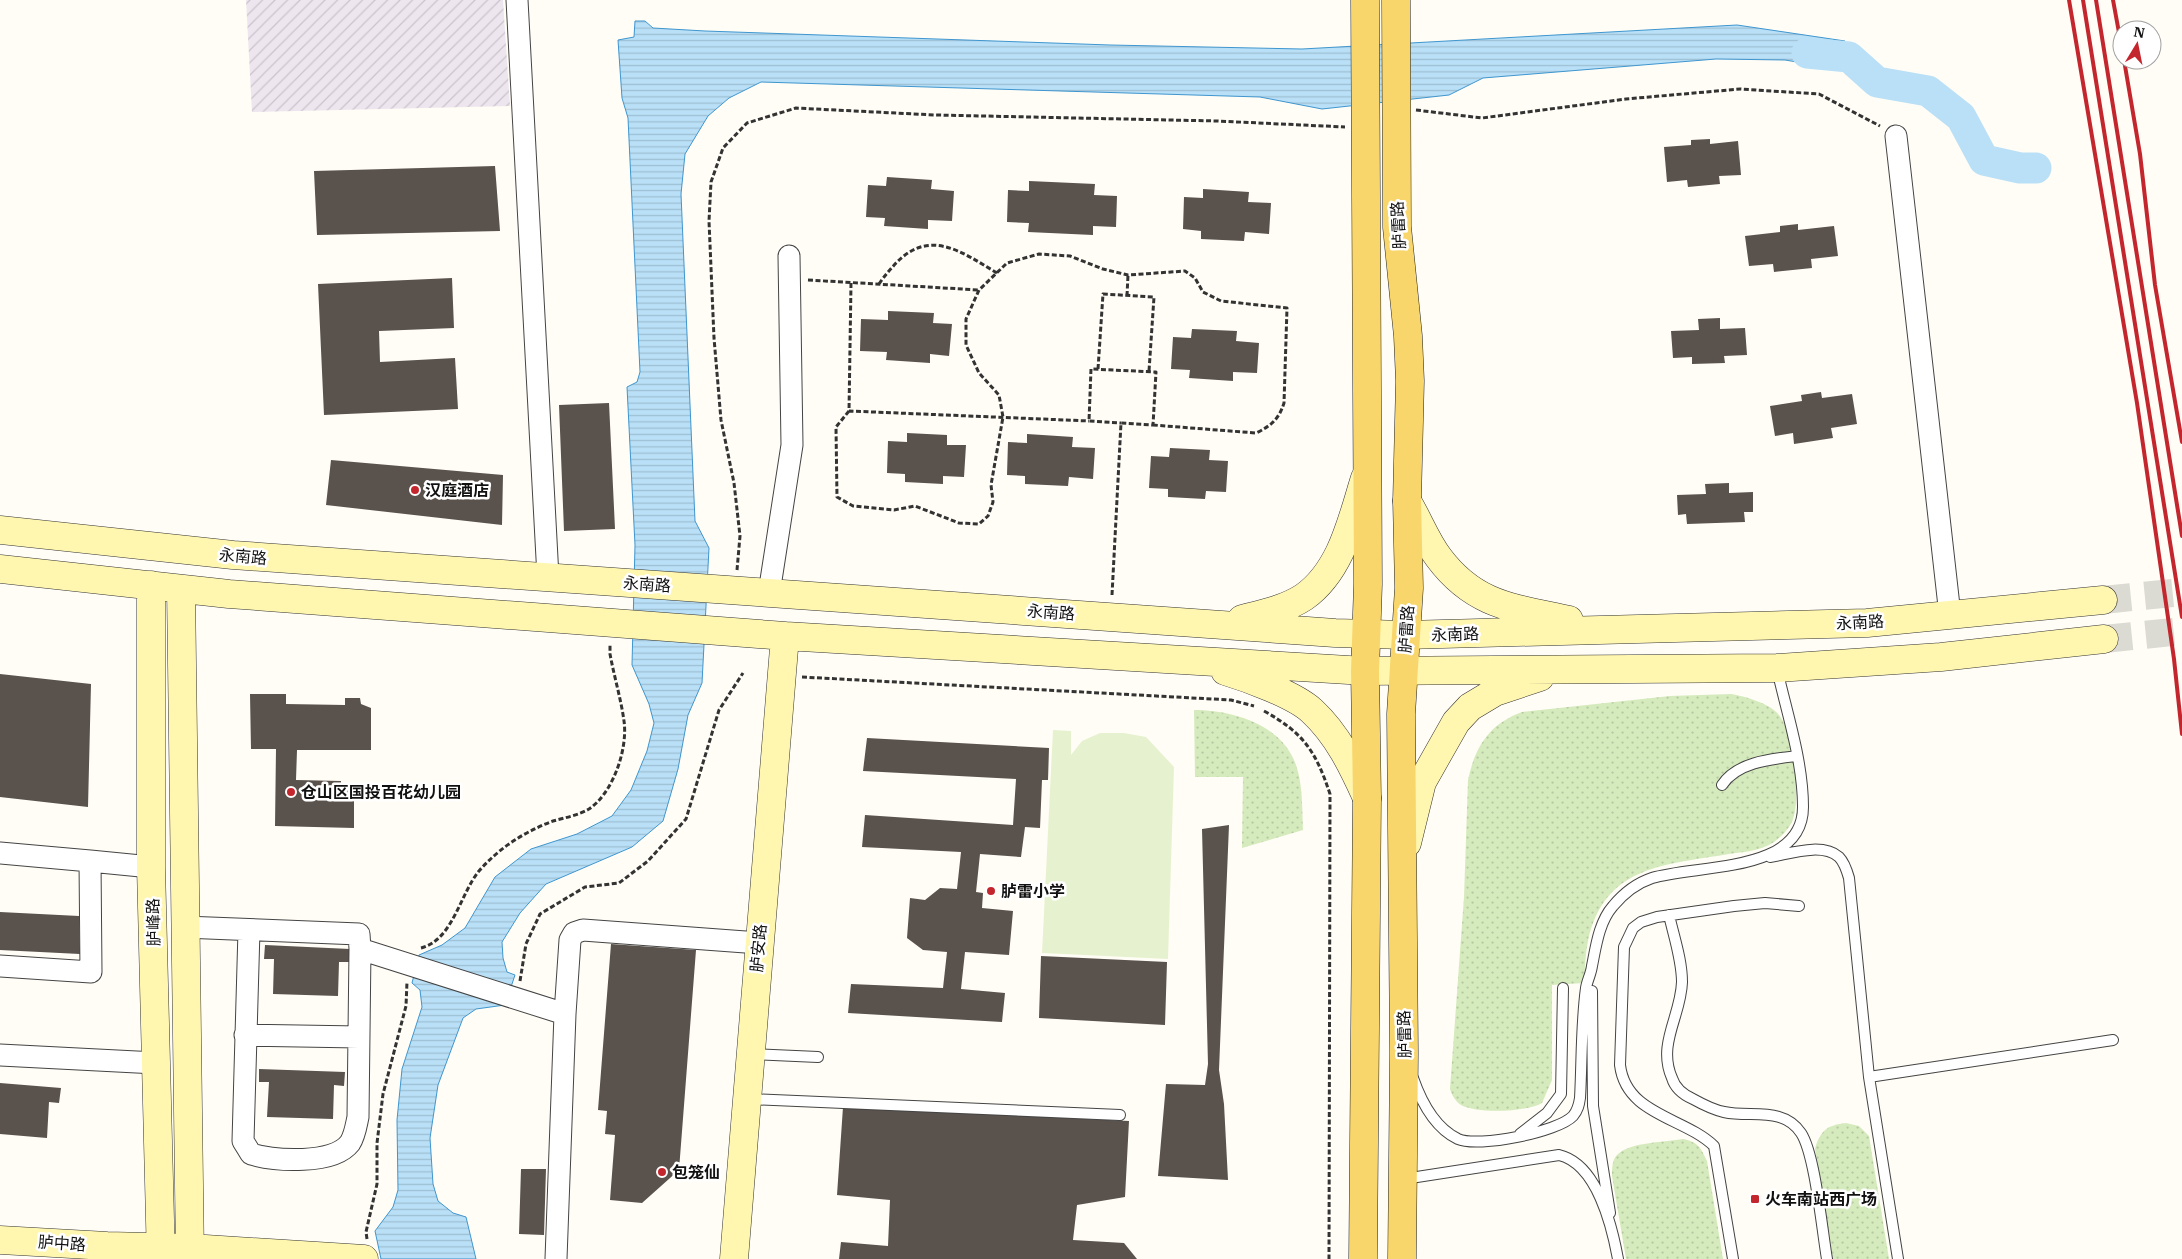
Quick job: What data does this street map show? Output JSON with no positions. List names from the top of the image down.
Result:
{
  "streets": {
    "main road": [
      "胪雷路",
      "永南路",
      "胪峰路",
      "胪安路",
      "胪中路"
    ]
  },
  "crossings": [
    ["胪雷路", "永南路"],
    ["胪峰路", "胪中路"]
  ],
  "places": {
    "other": [
      "汉庭酒店",
      "仓山区国投百花幼儿园",
      "胪雷小学",
      "包笼仙"
    ],
    "transit": ["火车南站西广场"]
  },
  "north": "top"
}
